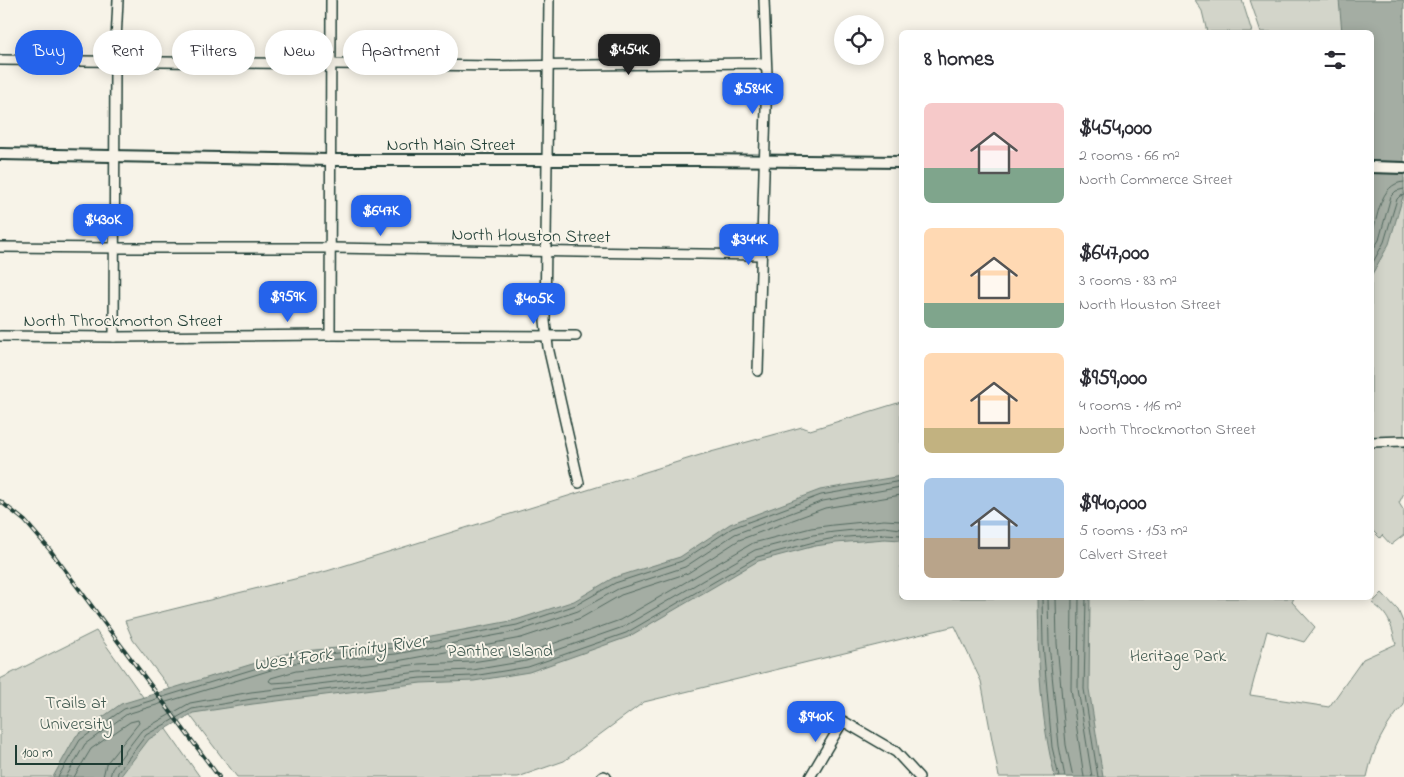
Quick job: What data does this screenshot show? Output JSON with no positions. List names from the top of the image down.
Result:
{
  "streets": {
    "main road": ["North Main Street"],
    "street": ["North Houston Street", "North Throckmorton Street"]
  },
  "water": ["West Fork Trinity River"],
  "parks": ["Panther Island", "Heritage Park", "Trails at University"],
  "scale_bar": "100 m",
  "page": {
    "chip": [
      "Buy",
      "Rent",
      "Filters",
      "New",
      "Apartment"
    ],
    "heading": "8 homes",
    "price": [
      "$454K",
      "$584K",
      "$647K",
      "$430K",
      "$344K",
      "$959K",
      "$405K",
      "$940K"
    ],
    "list": [
      {
        "name": "$454,000",
        "note": "2 rooms · 66 m² · North Commerce Street"
      },
      {
        "name": "$647,000",
        "note": "3 rooms · 83 m² · North Houston Street"
      },
      {
        "name": "$959,000",
        "note": "4 rooms · 116 m² · North Throckmorton Street"
      },
      {
        "name": "$940,000",
        "note": "5 rooms · 153 m² · Calvert Street"
      }
    ],
    "scale": "100 m"
  }
}
